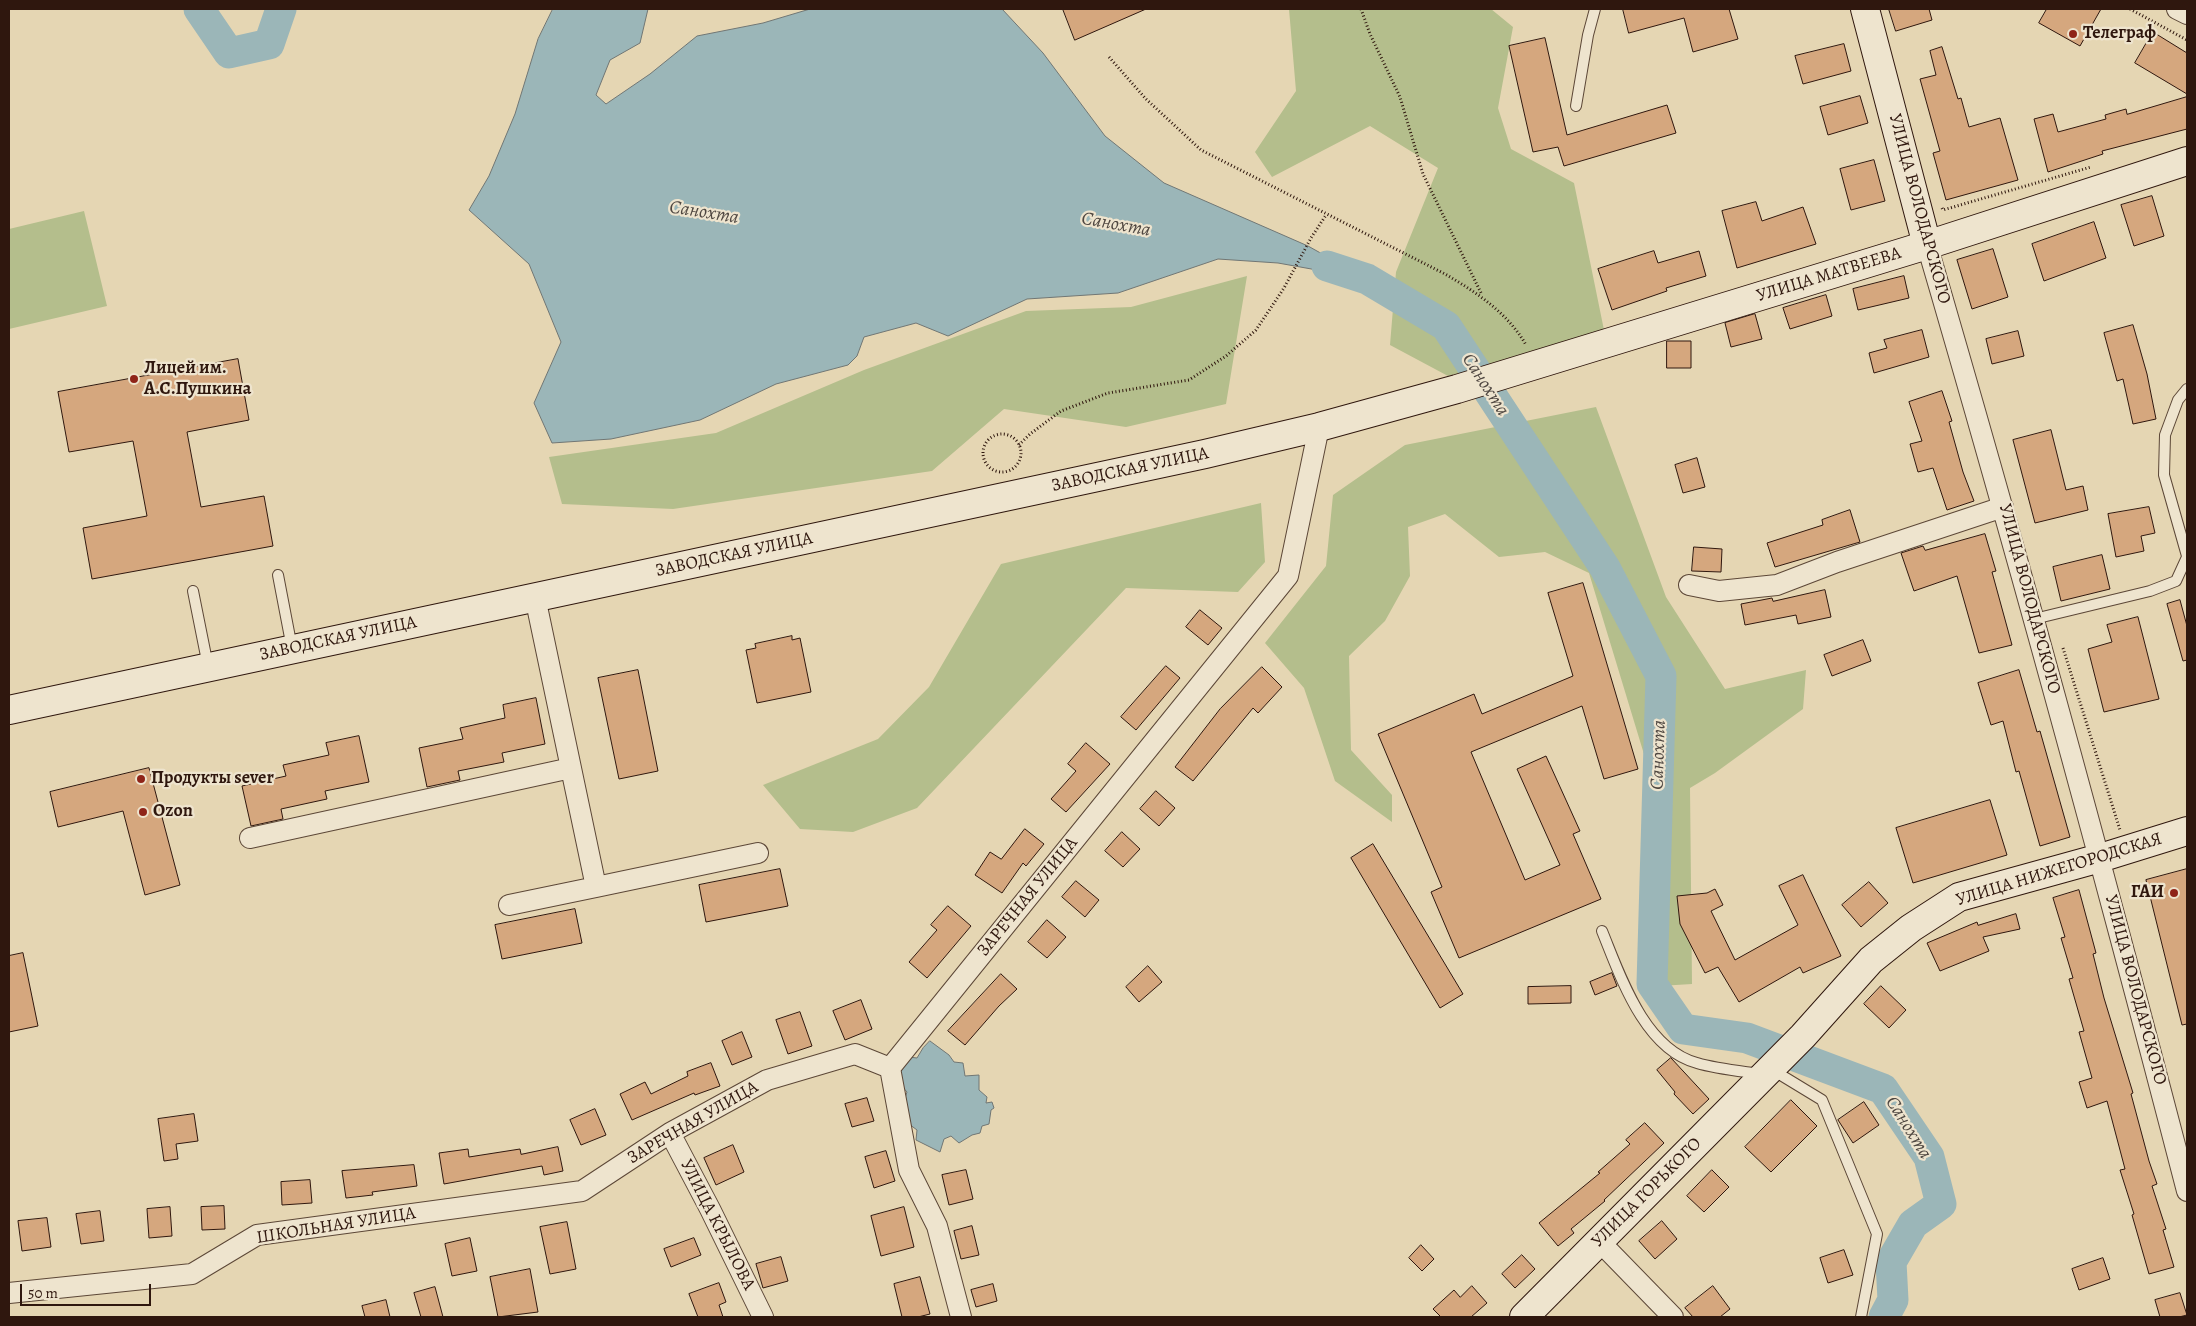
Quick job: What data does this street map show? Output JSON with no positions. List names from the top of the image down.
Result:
{
  "streets": {
    "main road": [
      "УЛИЦА ВОЛОДАРСКОГО",
      "УЛИЦА МАТВЕЕВА",
      "ЗАВОДСКАЯ УЛИЦА",
      "УЛИЦА НИЖЕГОРОДСКАЯ",
      "УЛИЦА ГОРЬКОГО"
    ],
    "street": ["ЗАРЕЧНАЯ УЛИЦА", "УЛИЦА КРЫЛОВА", "ШКОЛЬНАЯ УЛИЦА"]
  },
  "crossings": [
    ["УЛИЦА ВОЛОДАРСКОГО", "УЛИЦА МАТВЕЕВА"],
    ["УЛИЦА ВОЛОДАРСКОГО", "УЛИЦА НИЖЕГОРОДСКАЯ"],
    ["УЛИЦА МАТВЕЕВА", "ЗАВОДСКАЯ УЛИЦА"],
    ["ЗАВОДСКАЯ УЛИЦА", "ЗАРЕЧНАЯ УЛИЦА"],
    ["УЛИЦА НИЖЕГОРОДСКАЯ", "УЛИЦА ГОРЬКОГО"],
    ["ЗАРЕЧНАЯ УЛИЦА", "УЛИЦА КРЫЛОВА"],
    ["ЗАРЕЧНАЯ УЛИЦА", "ШКОЛЬНАЯ УЛИЦА"]
  ],
  "water": ["Санохта"],
  "places": [
    "Телеграф",
    "Лицей им. А.С.Пушкина",
    "Продукты sever",
    "Ozon",
    "ГАИ"
  ],
  "scale_bar": "50 m"
}
